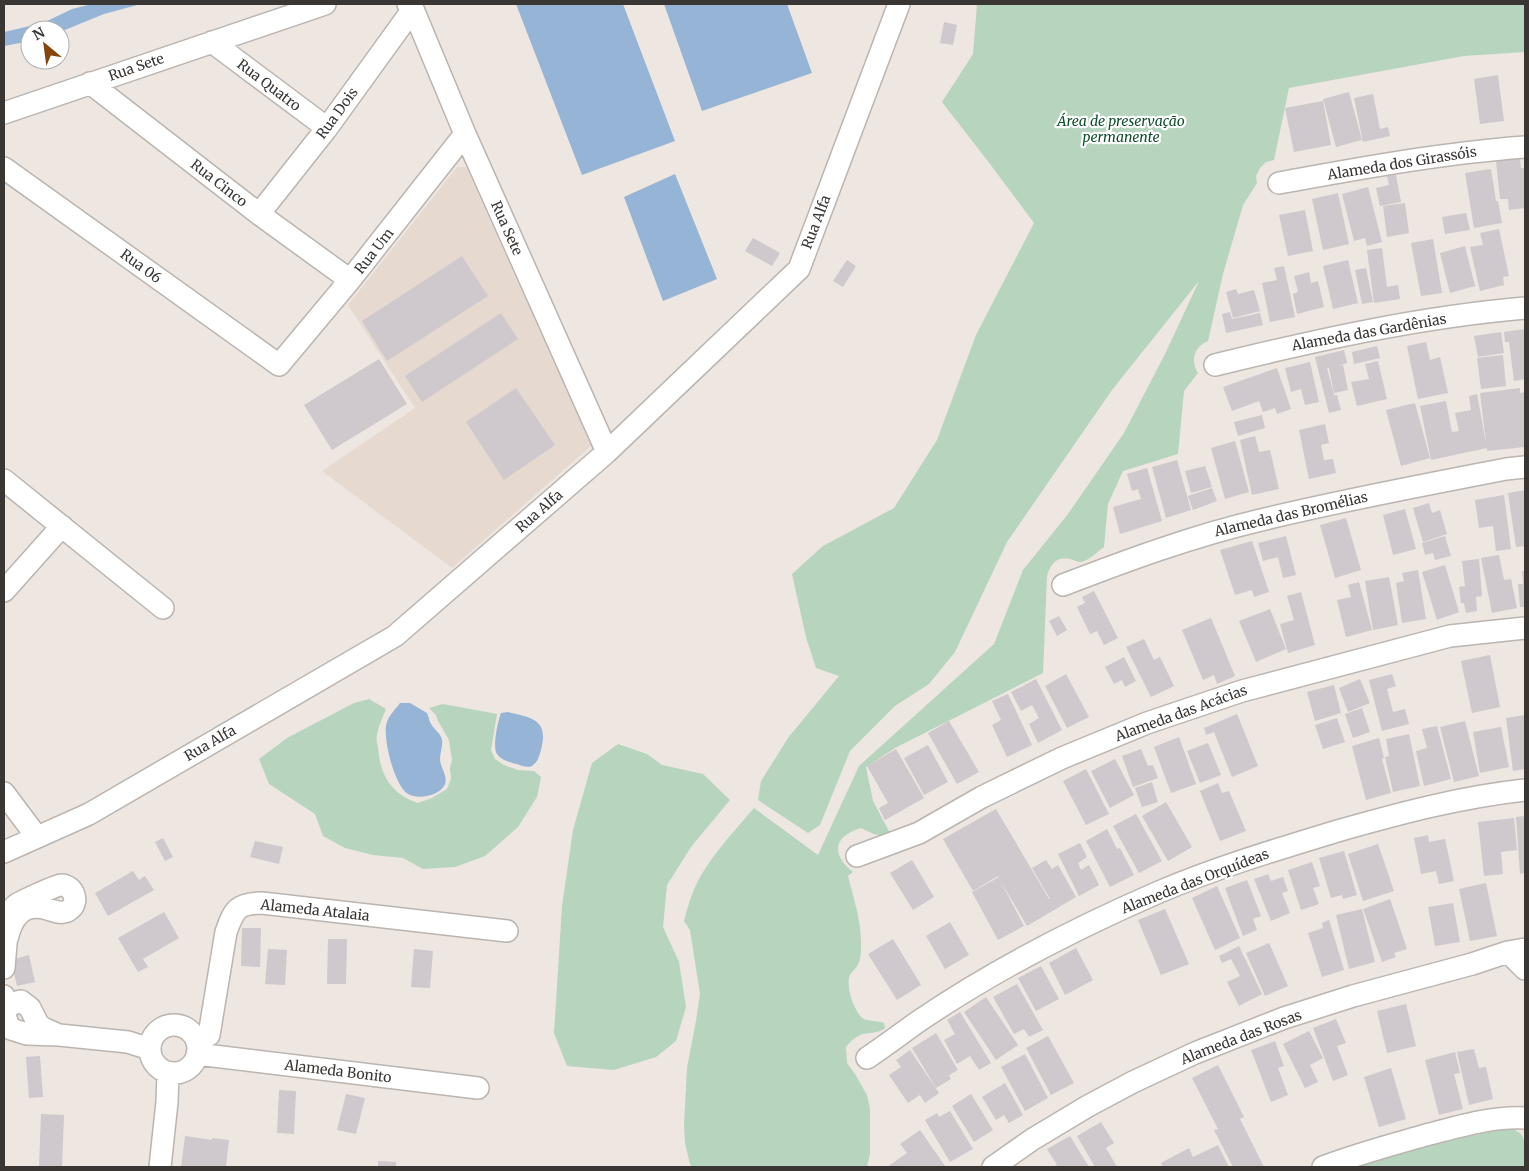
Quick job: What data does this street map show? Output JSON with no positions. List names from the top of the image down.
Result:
{
  "streets": {
    "street": [
      "Rua Sete",
      "Rua Quatro",
      "Rua Dois",
      "Alameda dos Girassóis",
      "Rua Cinco",
      "Rua Alfa",
      "Rua Um",
      "Rua 06",
      "Alameda das Gardênias",
      "Alameda das Bromélias",
      "Alameda das Acácias",
      "Alameda das Orquídeas",
      "Alameda Atalaia",
      "Alameda das Rosas",
      "Alameda Bonito"
    ]
  },
  "crossings": [
    ["Rua Sete", "Rua Quatro"],
    ["Rua Sete", "Rua Dois"],
    ["Rua Sete", "Rua Cinco"],
    ["Rua Sete", "Rua Alfa"],
    ["Rua Sete", "Rua Um"],
    ["Rua Quatro", "Rua Dois"],
    ["Rua Dois", "Rua Cinco"],
    ["Rua Cinco", "Rua Um"],
    ["Rua Um", "Rua 06"],
    ["Alameda Atalaia", "Alameda Bonito"]
  ],
  "parks": ["Área de preservação permanente"],
  "north": "top left"
}
